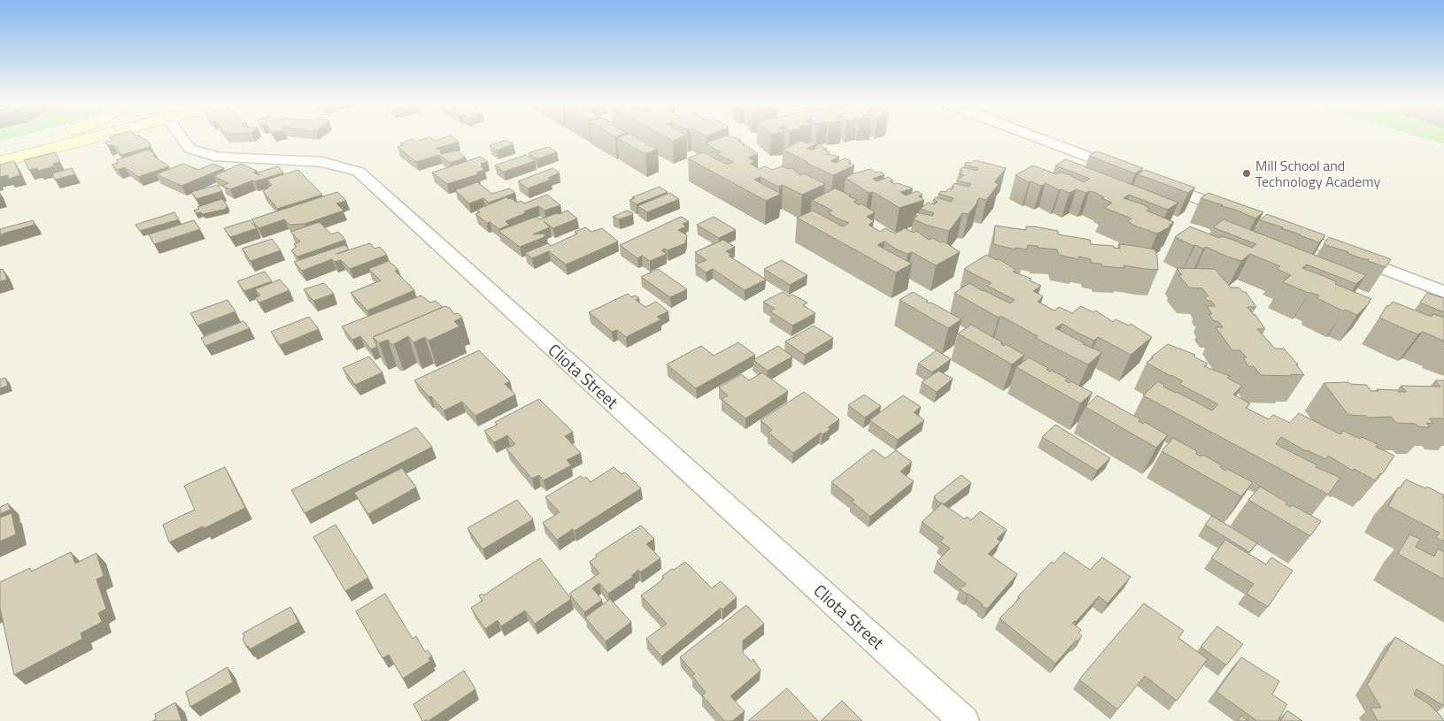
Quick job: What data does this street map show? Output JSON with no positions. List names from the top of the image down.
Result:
{
  "streets": {
    "street": ["Cliota Street"]
  },
  "places": ["Mill School and Technology Academy"]
}
